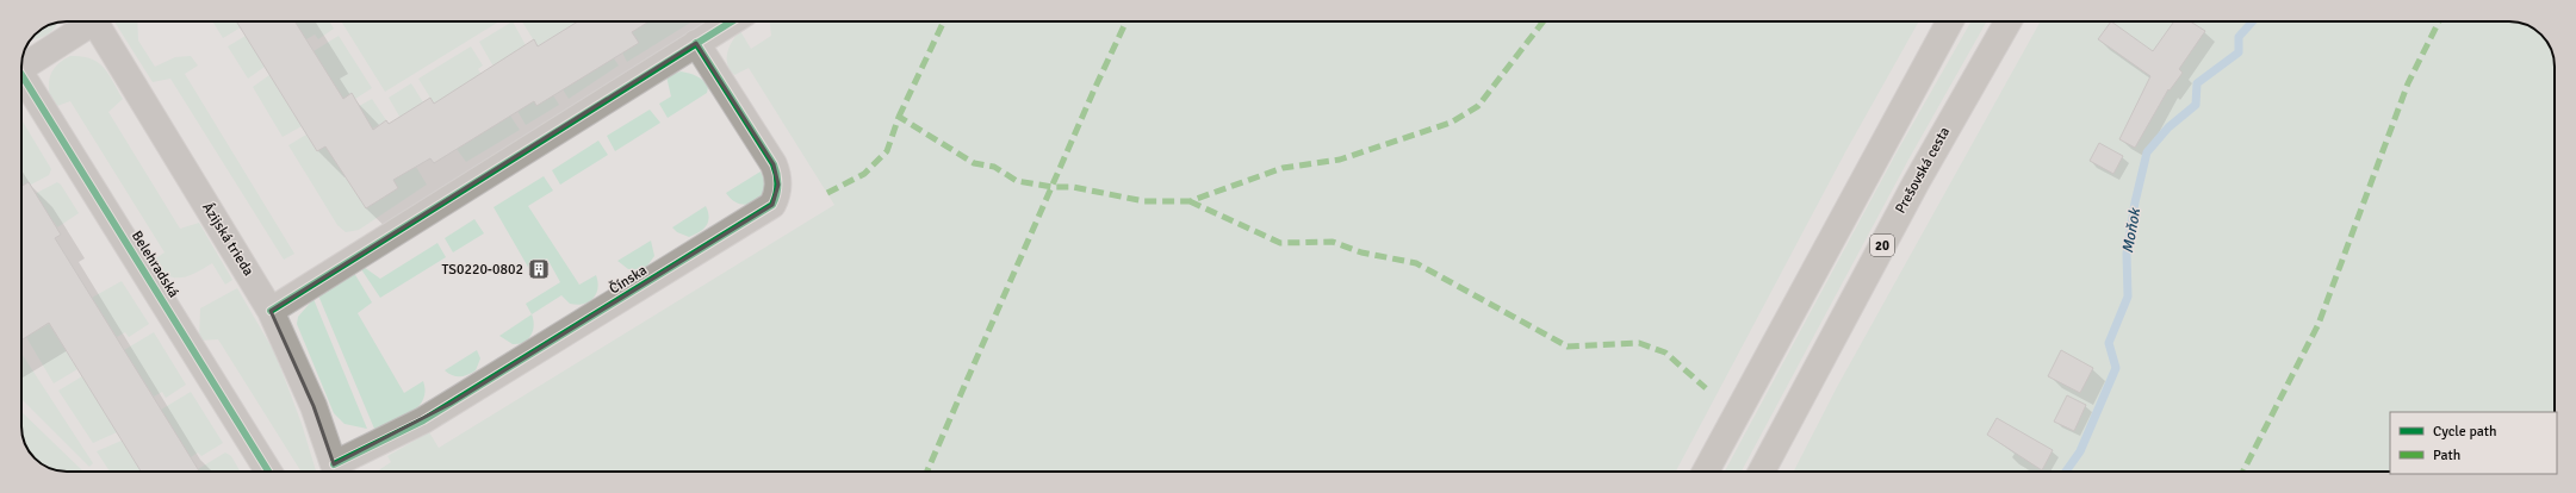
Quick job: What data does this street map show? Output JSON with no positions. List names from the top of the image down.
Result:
{
  "streets": {
    "highway": ["Prešovská cesta", "20"],
    "street": ["Ázijská trieda", "Belehradská", "Čínska"]
  },
  "crossings": [
    ["Ázijská trieda", "Čínska"]
  ],
  "water": ["Moňok"],
  "places": {
    "building": ["TS0220-0802"]
  },
  "legend": ["Cycle path", "Path"]
}
